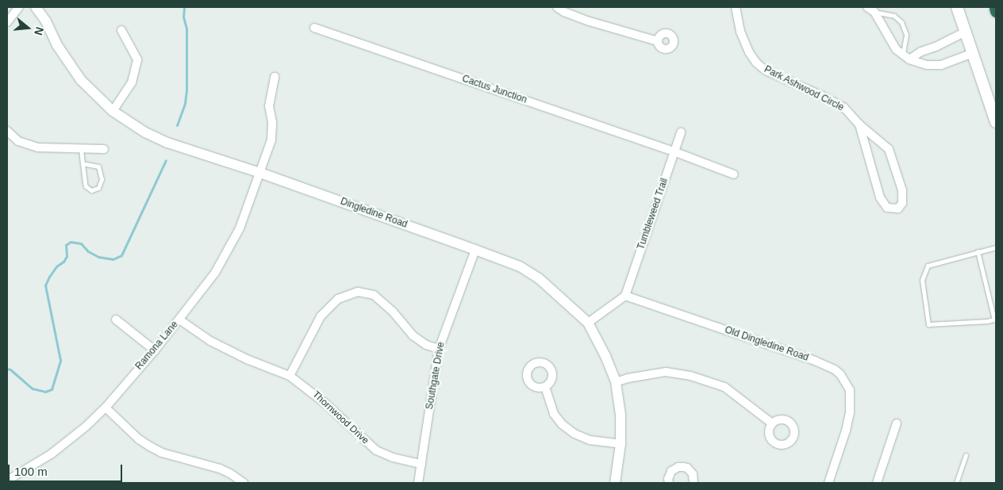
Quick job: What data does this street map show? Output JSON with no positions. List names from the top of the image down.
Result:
{
  "streets": {
    "street": [
      "Park Ashwood Circle",
      "Cactus Junction",
      "Dingledine Road",
      "Tumbleweed Trail",
      "Old Dingledine Road",
      "Ramona Lane",
      "Southgate Drive",
      "Thornwood Drive"
    ]
  },
  "crossings": [
    ["Cactus Junction", "Tumbleweed Trail"],
    ["Dingledine Road", "Ramona Lane"],
    ["Dingledine Road", "Southgate Drive"],
    ["Tumbleweed Trail", "Old Dingledine Road"],
    ["Ramona Lane", "Thornwood Drive"],
    ["Southgate Drive", "Thornwood Drive"]
  ],
  "scale_bar": "100 m",
  "north": "right"
}
